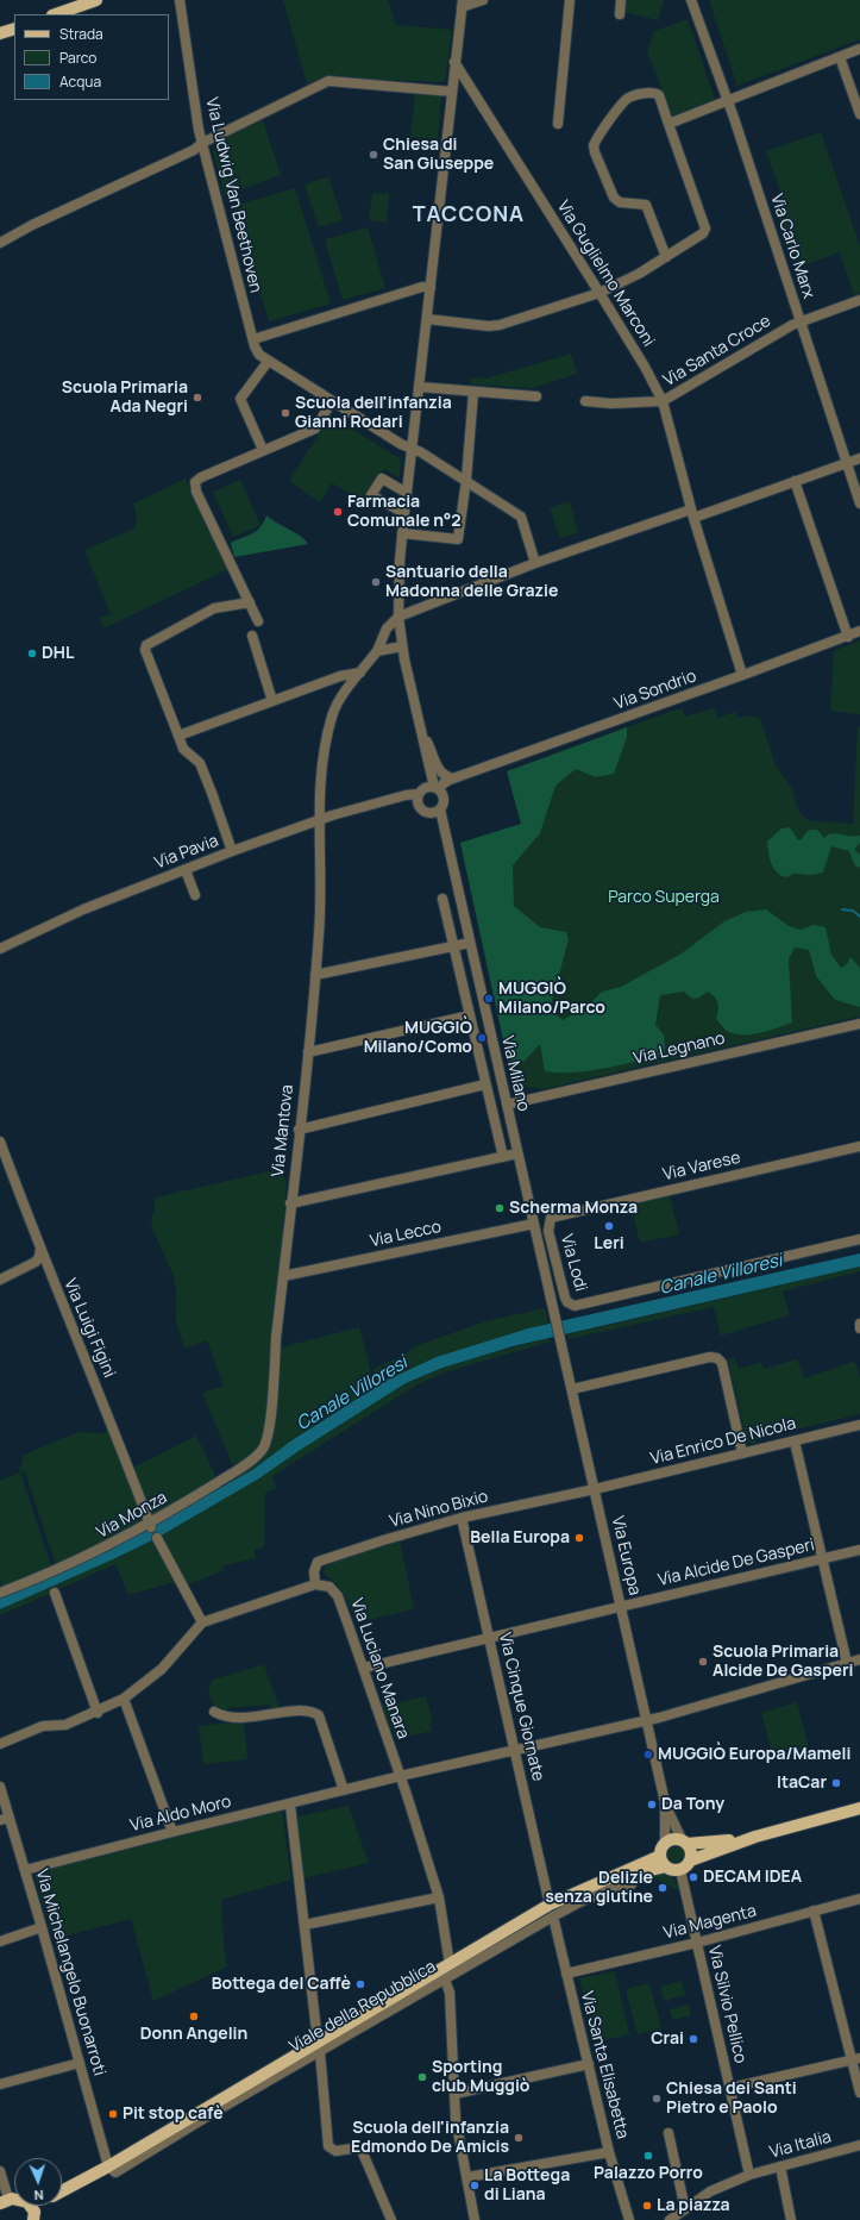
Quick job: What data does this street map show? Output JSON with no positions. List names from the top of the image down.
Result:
{
  "streets": {
    "main road": ["Viale della Repubblica"],
    "street": [
      "Via Ludwig Van Beethoven",
      "Via Carlo Marx",
      "Via Guglielmo Marconi",
      "Via Santa Croce",
      "Via Sondrio",
      "Via Pavia",
      "Via Legnano",
      "Via Milano",
      "Via Mantova",
      "Via Varese",
      "Via Lecco",
      "Via Lodi",
      "Via Luigi Figini",
      "Via Enrico De Nicola",
      "Via Nino Bixio",
      "Via Monza",
      "Via Europa",
      "Via Alcide De Gasperi",
      "Via Luciano Manara",
      "Via Cinque Giornate",
      "Via Aldo Moro",
      "Via Magenta",
      "Via Michelangelo Buonarroti",
      "Via Silvio Pellico",
      "Via Santa Elisabetta",
      "Via Italia"
    ]
  },
  "crossings": [
    ["Via Carlo Marx", "Via Santa Croce"],
    ["Via Guglielmo Marconi", "Via Santa Croce"],
    ["Via Guglielmo Marconi", "Via Sondrio"],
    ["Via Pavia", "Via Mantova"],
    ["Via Legnano", "Via Milano"],
    ["Via Milano", "Via Lecco"],
    ["Via Milano", "Via Europa"],
    ["Via Mantova", "Via Lecco"],
    ["Via Mantova", "Via Monza"],
    ["Via Varese", "Via Lodi"],
    ["Via Luigi Figini", "Via Monza"],
    ["Via Enrico De Nicola", "Via Nino Bixio"],
    ["Via Enrico De Nicola", "Via Europa"],
    ["Via Nino Bixio", "Via Europa"],
    ["Via Nino Bixio", "Via Luciano Manara"],
    ["Via Nino Bixio", "Via Cinque Giornate"],
    ["Via Europa", "Via Alcide De Gasperi"],
    ["Via Europa", "Via Aldo Moro"],
    ["Via Europa", "Via Silvio Pellico"],
    ["Via Europa", "Viale della Repubblica"],
    ["Via Alcide De Gasperi", "Via Luciano Manara"],
    ["Via Alcide De Gasperi", "Via Cinque Giornate"],
    ["Via Luciano Manara", "Via Aldo Moro"],
    ["Via Luciano Manara", "Viale della Repubblica"],
    ["Via Cinque Giornate", "Via Aldo Moro"],
    ["Via Cinque Giornate", "Viale della Repubblica"],
    ["Via Cinque Giornate", "Via Santa Elisabetta"],
    ["Via Aldo Moro", "Via Michelangelo Buonarroti"],
    ["Via Magenta", "Via Silvio Pellico"],
    ["Via Magenta", "Via Santa Elisabetta"],
    ["Via Michelangelo Buonarroti", "Viale della Repubblica"],
    ["Via Silvio Pellico", "Viale della Repubblica"],
    ["Via Silvio Pellico", "Via Italia"],
    ["Viale della Repubblica", "Via Santa Elisabetta"]
  ],
  "districts": ["TACCONA"],
  "water": ["Canale Villoresi"],
  "parks": ["Parco Superga"],
  "places": [
    "Chiesa di San Giuseppe",
    "Scuola Primaria Ada Negri",
    "Scuola dell'infanzia Gianni Rodari",
    "Farmacia Comunale n°2",
    "Santuario della Madonna delle Grazie",
    "DHL",
    "MUGGIÒ Milano/Parco",
    "MUGGIÒ Milano/Como",
    "Scherma Monza",
    "Leri",
    "Bella Europa",
    "Scuola Primaria Alcide De Gasperi",
    "MUGGIÒ Europa/Mameli",
    "ItaCar",
    "Da Tony",
    "DECAM IDEA",
    "Delizie senza glutine",
    "Bottega del Caffè",
    "Donn Angelin",
    "Crai",
    "Sporting club Muggiò",
    "Chiesa dei Santi Pietro e Paolo",
    "Pit stop cafè",
    "Scuola dell'infanzia Edmondo De Amicis",
    "Palazzo Porro",
    "La Bottega di Liana",
    "La piazza"
  ],
  "legend": ["Strada", "Parco", "Acqua"],
  "north": "bottom"
}
